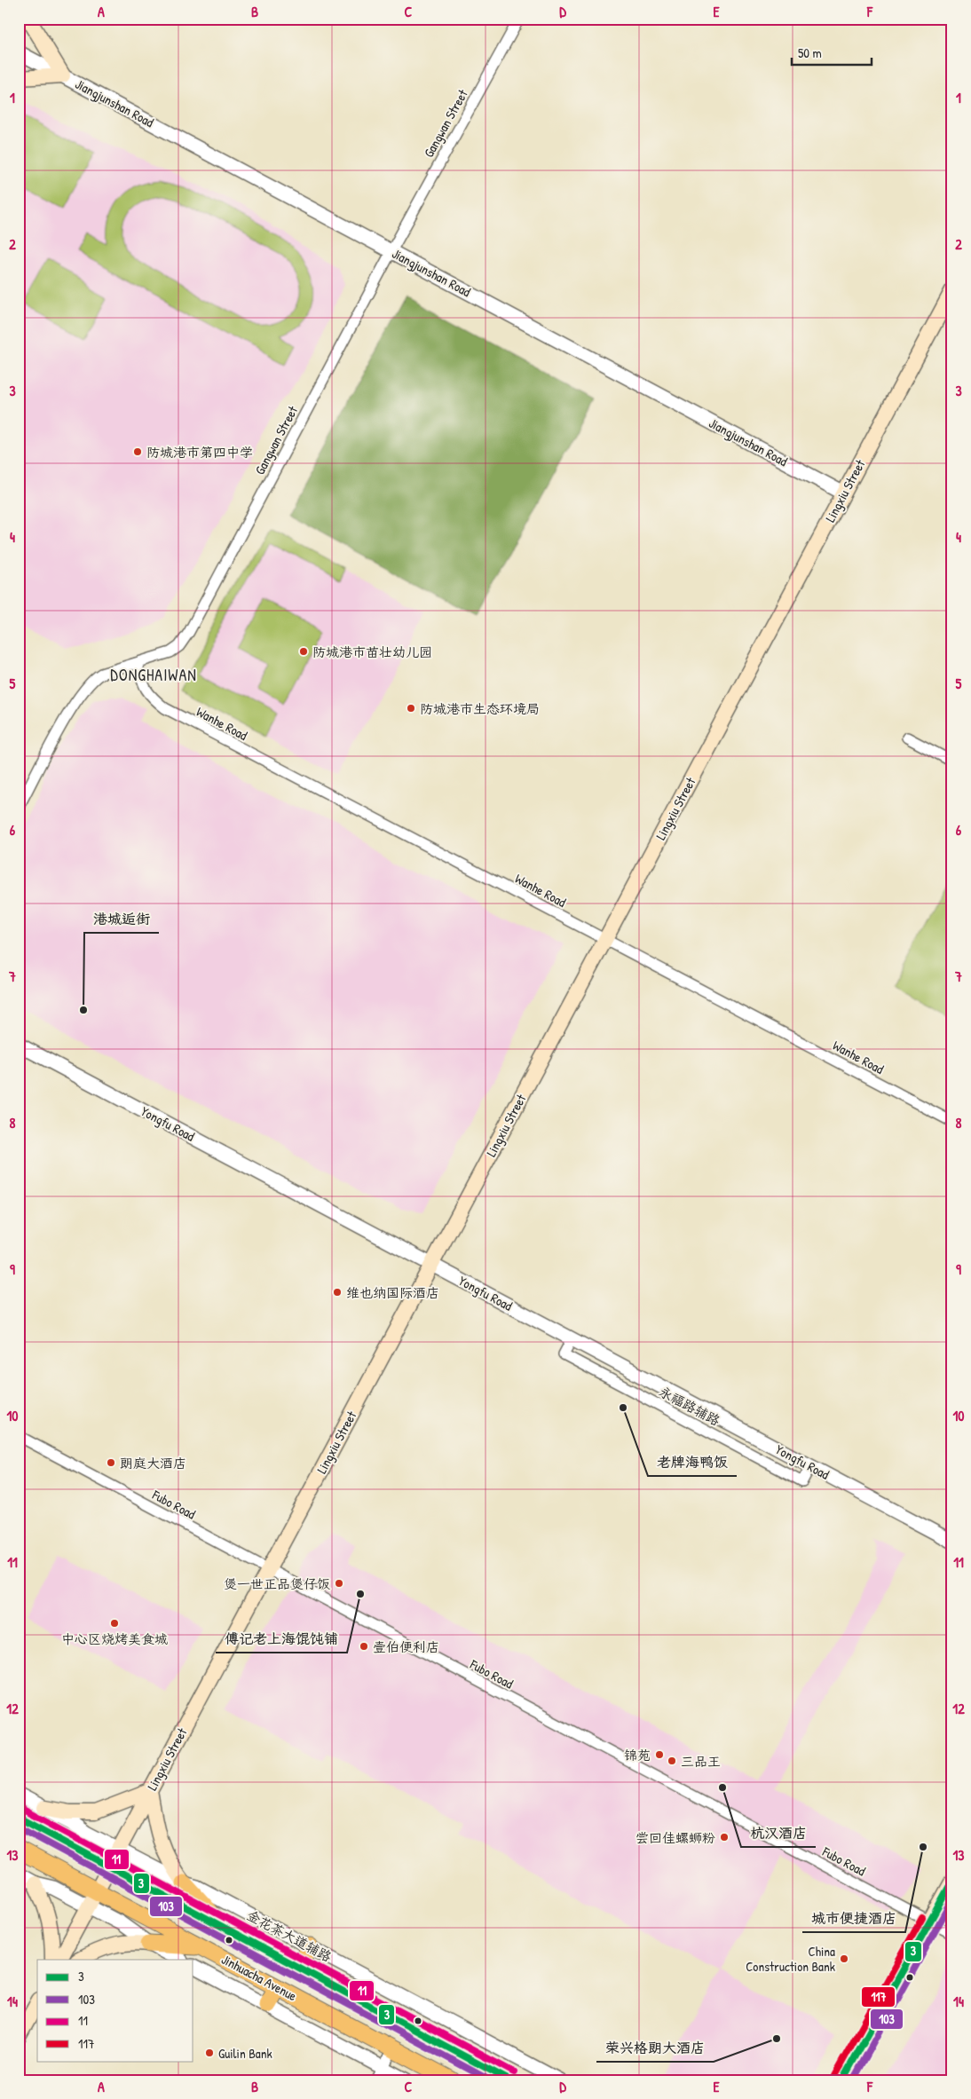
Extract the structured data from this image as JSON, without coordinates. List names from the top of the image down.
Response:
{
  "streets": {
    "main road": ["Lingxiu Street", "Jinhuacha Avenue"],
    "street": [
      "Jiangjunshan Road",
      "Gangwan Street",
      "Wanhe Road",
      "Yongfu Road",
      "Fubo Road",
      "金花茶大道辅路"
    ]
  },
  "crossings": [
    ["Jiangjunshan Road", "Gangwan Street"],
    ["Jiangjunshan Road", "Lingxiu Street"],
    ["Gangwan Street", "Wanhe Road"],
    ["Lingxiu Street", "Wanhe Road"],
    ["Lingxiu Street", "Yongfu Road"],
    ["Lingxiu Street", "Fubo Road"],
    ["Lingxiu Street", "金花茶大道辅路"],
    ["Lingxiu Street", "Jinhuacha Avenue"]
  ],
  "districts": ["DONGHAIWAN"],
  "places": [
    "防城港市第四中学",
    "防城港市苗壮幼儿园",
    "防城港市生态环境局",
    "港城逅街",
    "维也纳国际酒店",
    "老牌海鸭饭",
    "朗庭大酒店",
    "煲一世正品煲仔饭",
    "傅记老上海馄饨铺",
    "中心区烧烤美食城",
    "壹伯便利店",
    "锦苑",
    "三品王",
    "杭汉酒店",
    "尝回佳螺蛳粉",
    "城市便捷酒店",
    "China Construction Bank",
    "荣兴格朗大酒店",
    "Guilin Bank"
  ],
  "lines": [
    "transit line 11",
    "transit line 3",
    "transit line 103",
    "transit line 117"
  ],
  "legend": [
    "3",
    "103",
    "11",
    "117"
  ],
  "scale_bar": "50 m",
  "grid": {
    "columns": [
      "A",
      "B",
      "C",
      "D",
      "E",
      "F"
    ],
    "rows": [
      "1",
      "2",
      "3",
      "4",
      "5",
      "6",
      "7",
      "8",
      "9",
      "10",
      "11",
      "12",
      "13",
      "14"
    ]
  }
}
